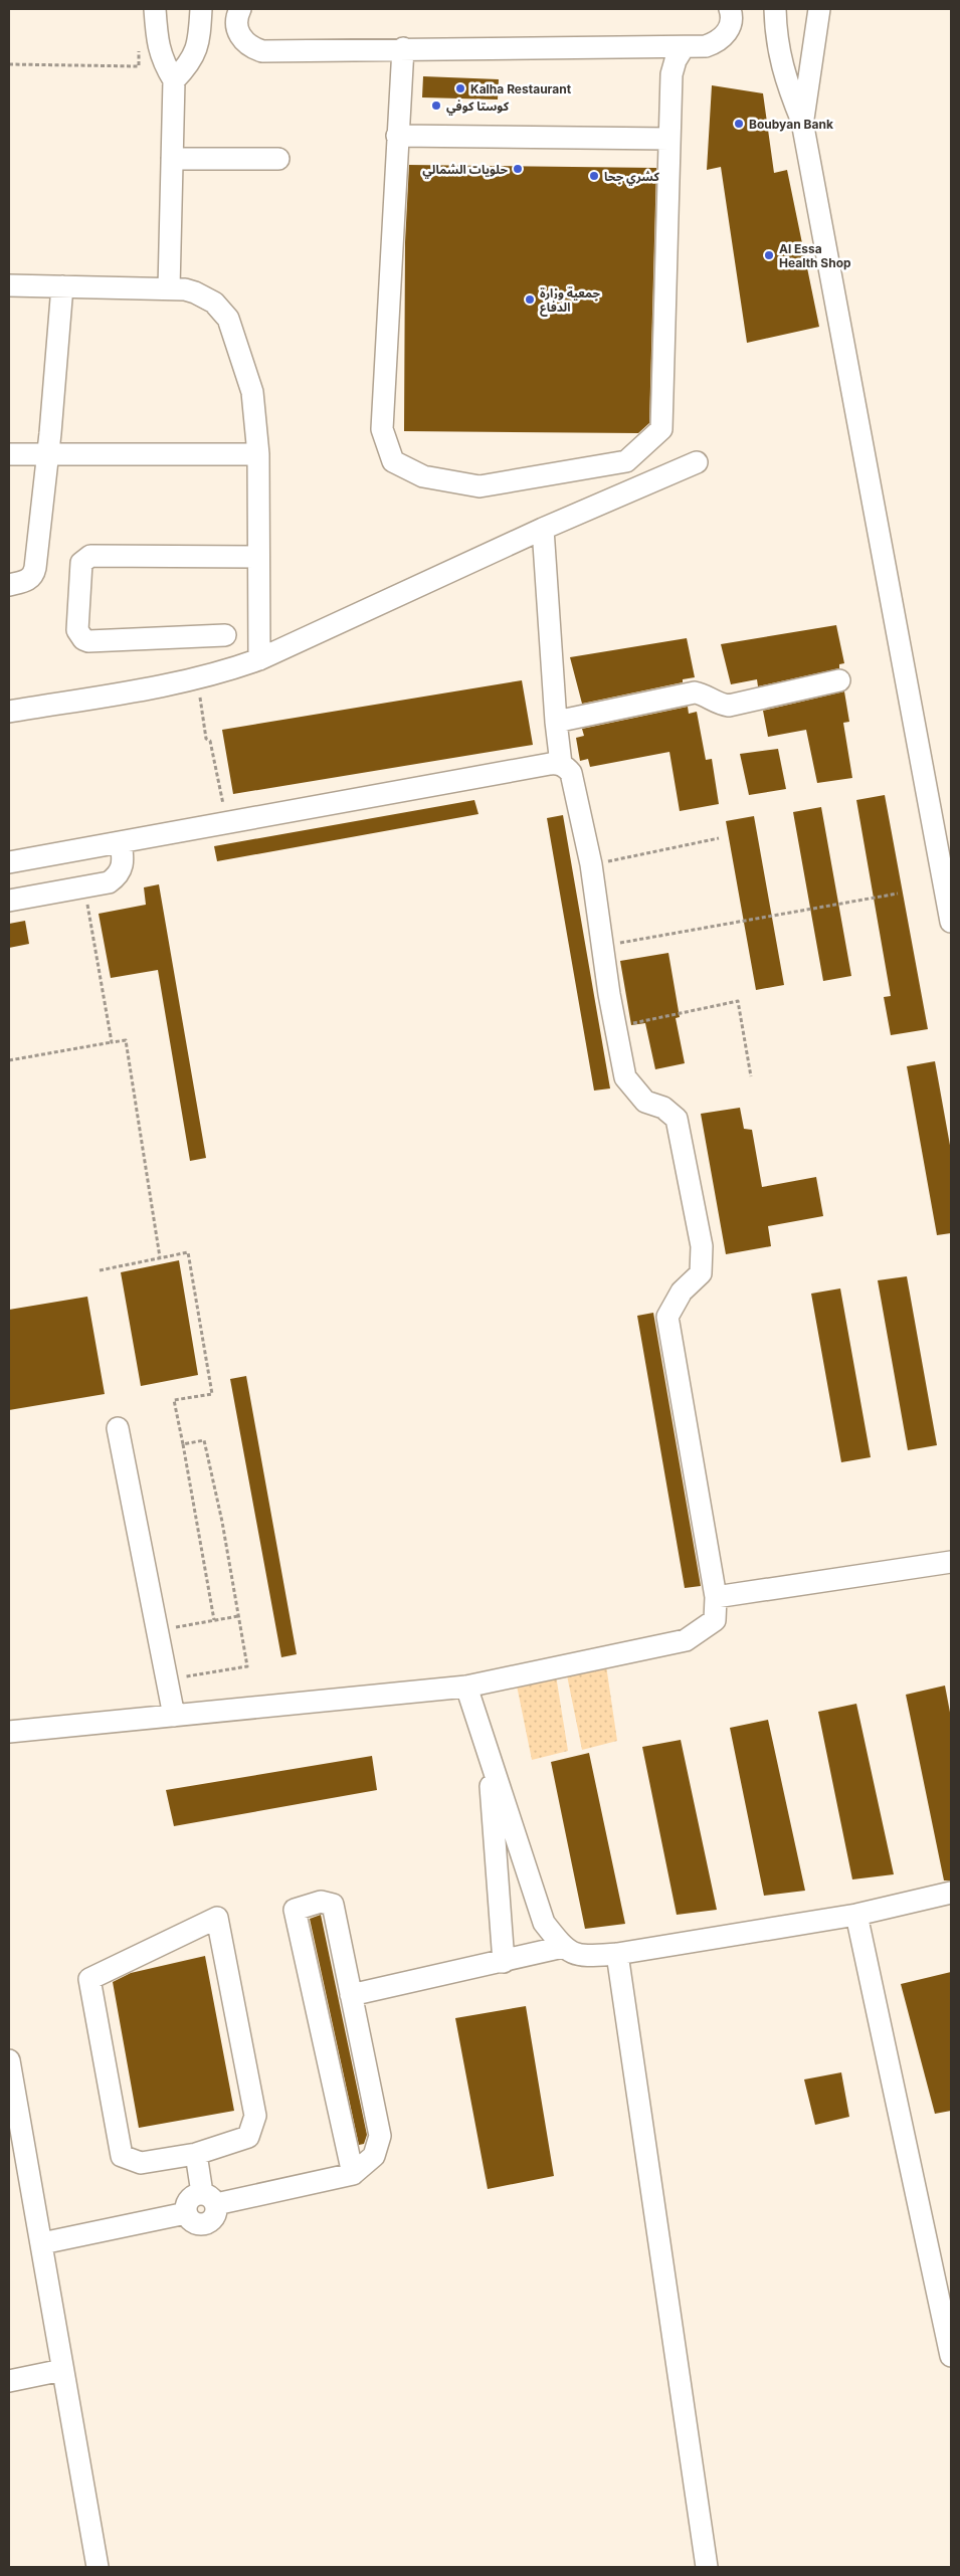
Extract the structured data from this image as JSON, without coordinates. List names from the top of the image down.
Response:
{
  "places": [
    "Kalha Restaurant",
    "كوستا كوفي",
    "Boubyan Bank",
    "حلويات الشمالي",
    "كشري جحا",
    "Al Essa Health Shop",
    "جمعية وزارة الدفاع"
  ]
}
